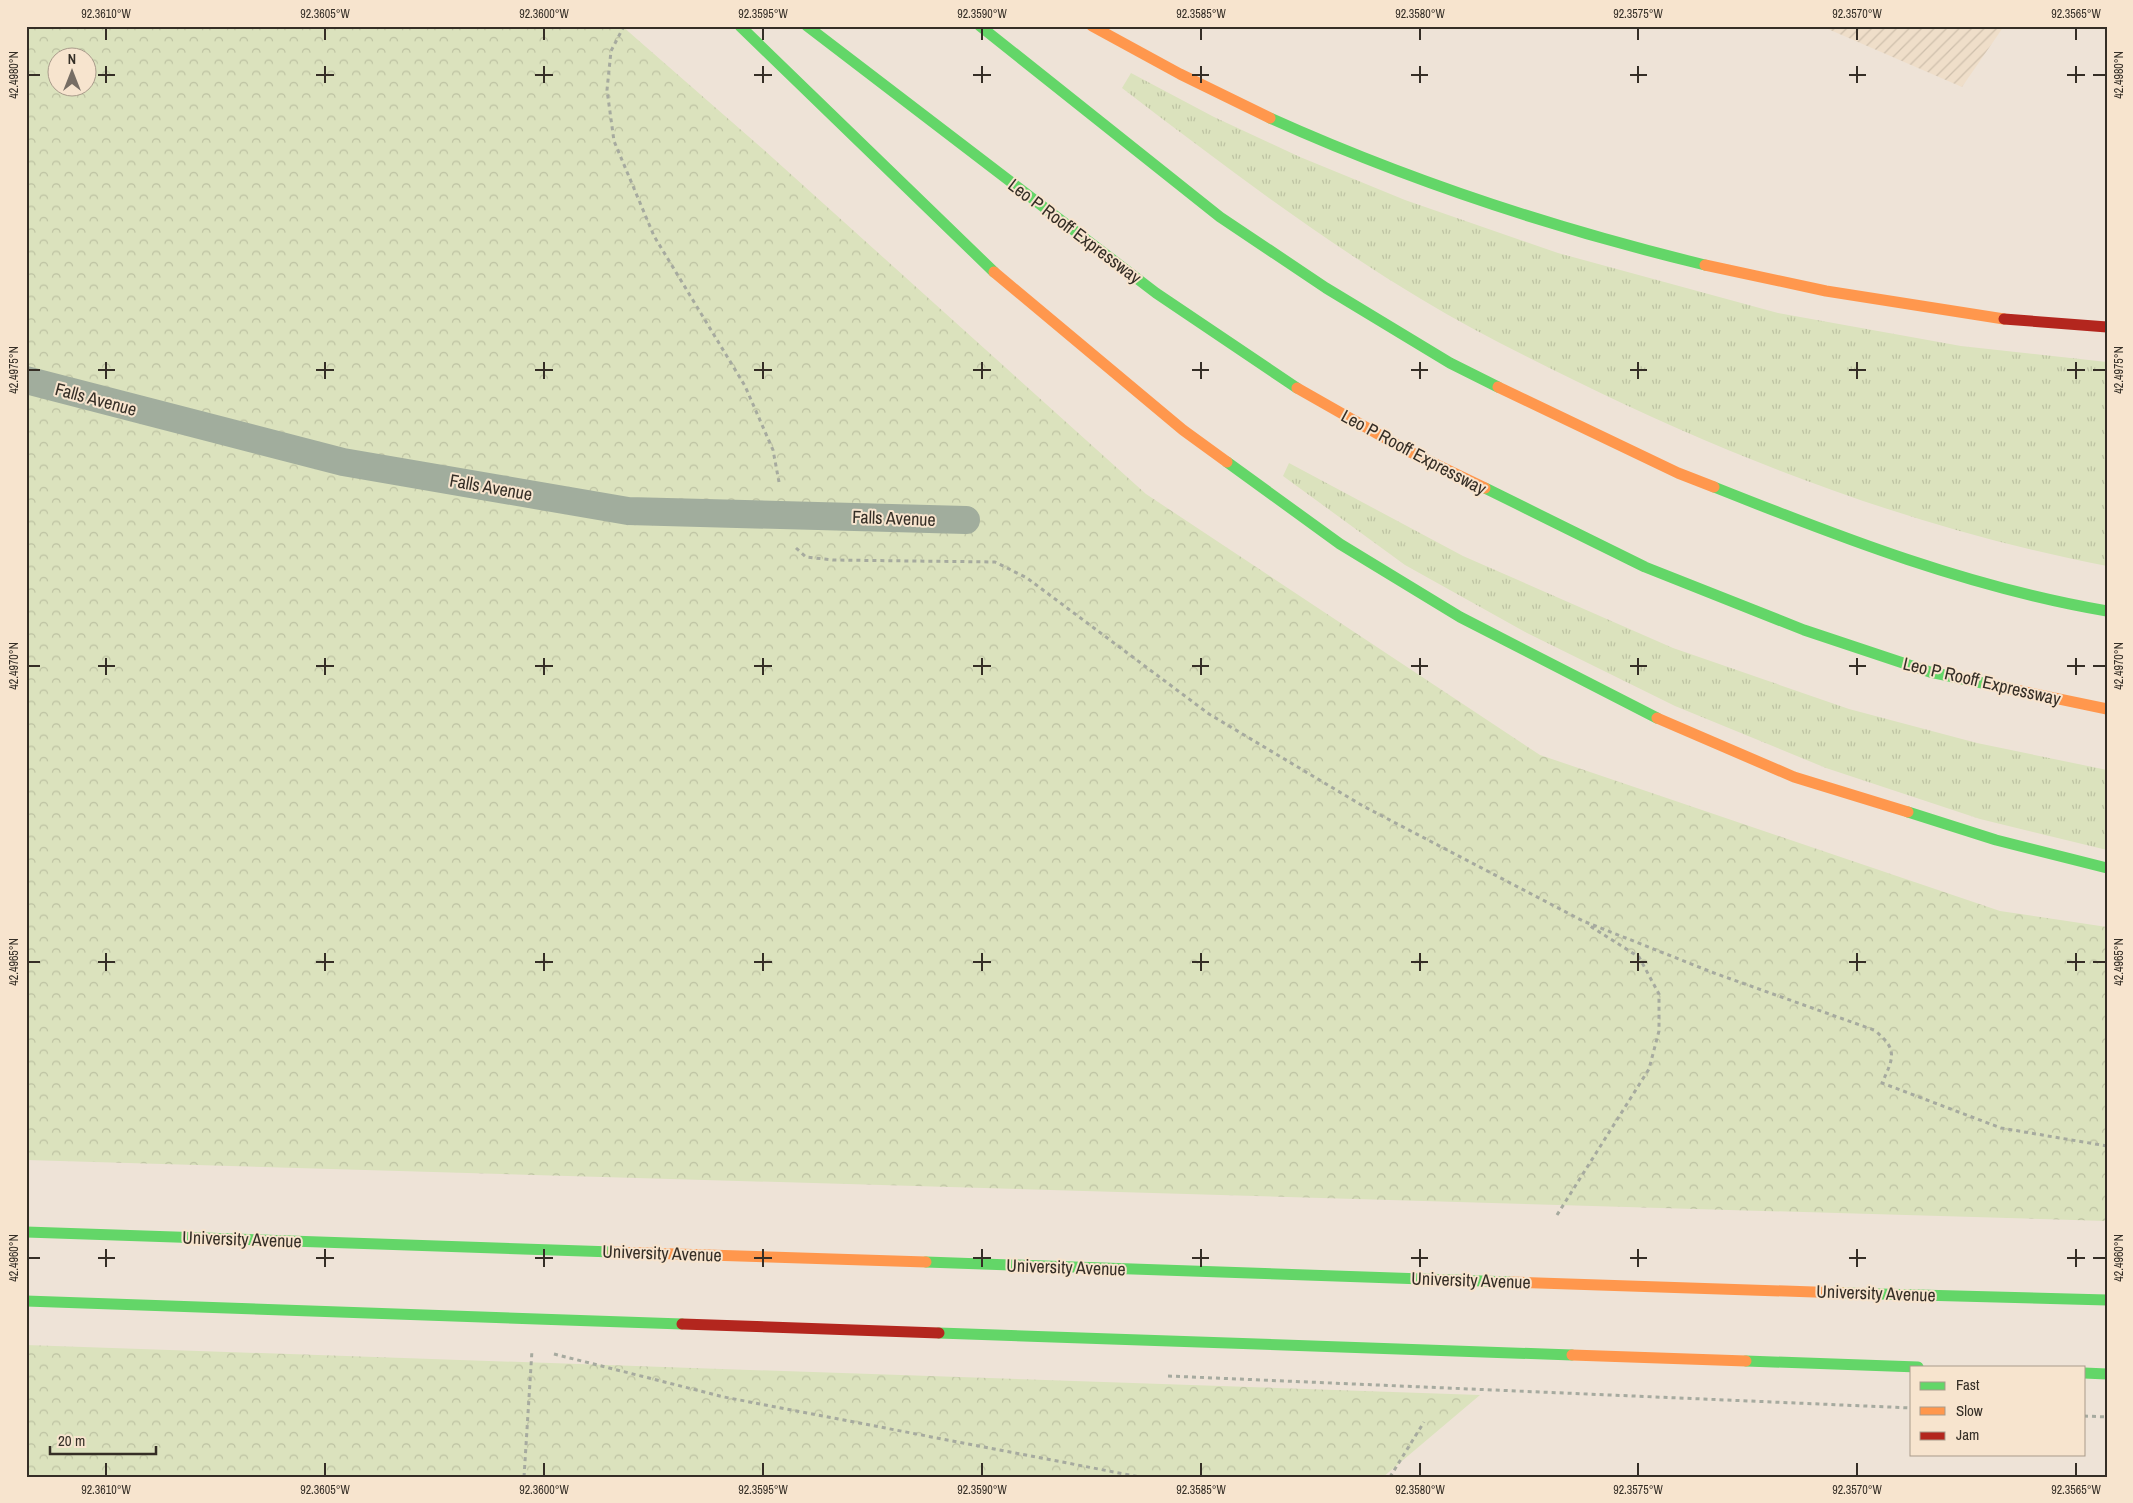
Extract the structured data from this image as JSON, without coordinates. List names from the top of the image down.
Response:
{
  "streets": {
    "main road": ["Leo P Rooff Expressway", "University Avenue"],
    "street": ["Falls Avenue"]
  },
  "legend": ["Fast", "Slow", "Jam"],
  "scale_bar": "20 m",
  "north": "top",
  "coordinates": [
    "92.3610°W",
    "92.3605°W",
    "92.3600°W",
    "92.3595°W",
    "92.3590°W",
    "92.3585°W",
    "92.3580°W",
    "92.3575°W",
    "92.3570°W",
    "92.3565°W",
    "42.4980°N",
    "42.4975°N",
    "42.4970°N",
    "42.4965°N",
    "42.4960°N"
  ]
}
